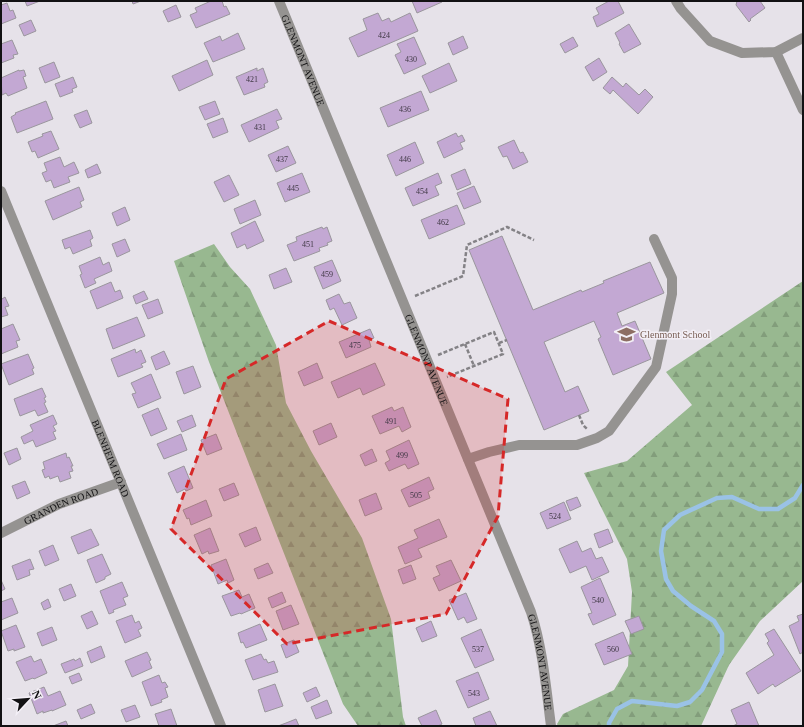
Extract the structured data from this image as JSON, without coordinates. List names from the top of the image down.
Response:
{
  "streets": {
    "street": ["GLENMONT AVENUE", "BLENHEIM ROAD", "GRANDEN ROAD"]
  },
  "crossings": [
    ["BLENHEIM ROAD", "GRANDEN ROAD"]
  ],
  "places": {
    "school or university": ["Glenmont School"]
  },
  "house_numbers": [
    "424",
    "430",
    "421",
    "436",
    "431",
    "437",
    "446",
    "445",
    "454",
    "462",
    "451",
    "459",
    "475",
    "491",
    "499",
    "505",
    "524",
    "540",
    "537",
    "560",
    "543"
  ],
  "north": "top right"
}
